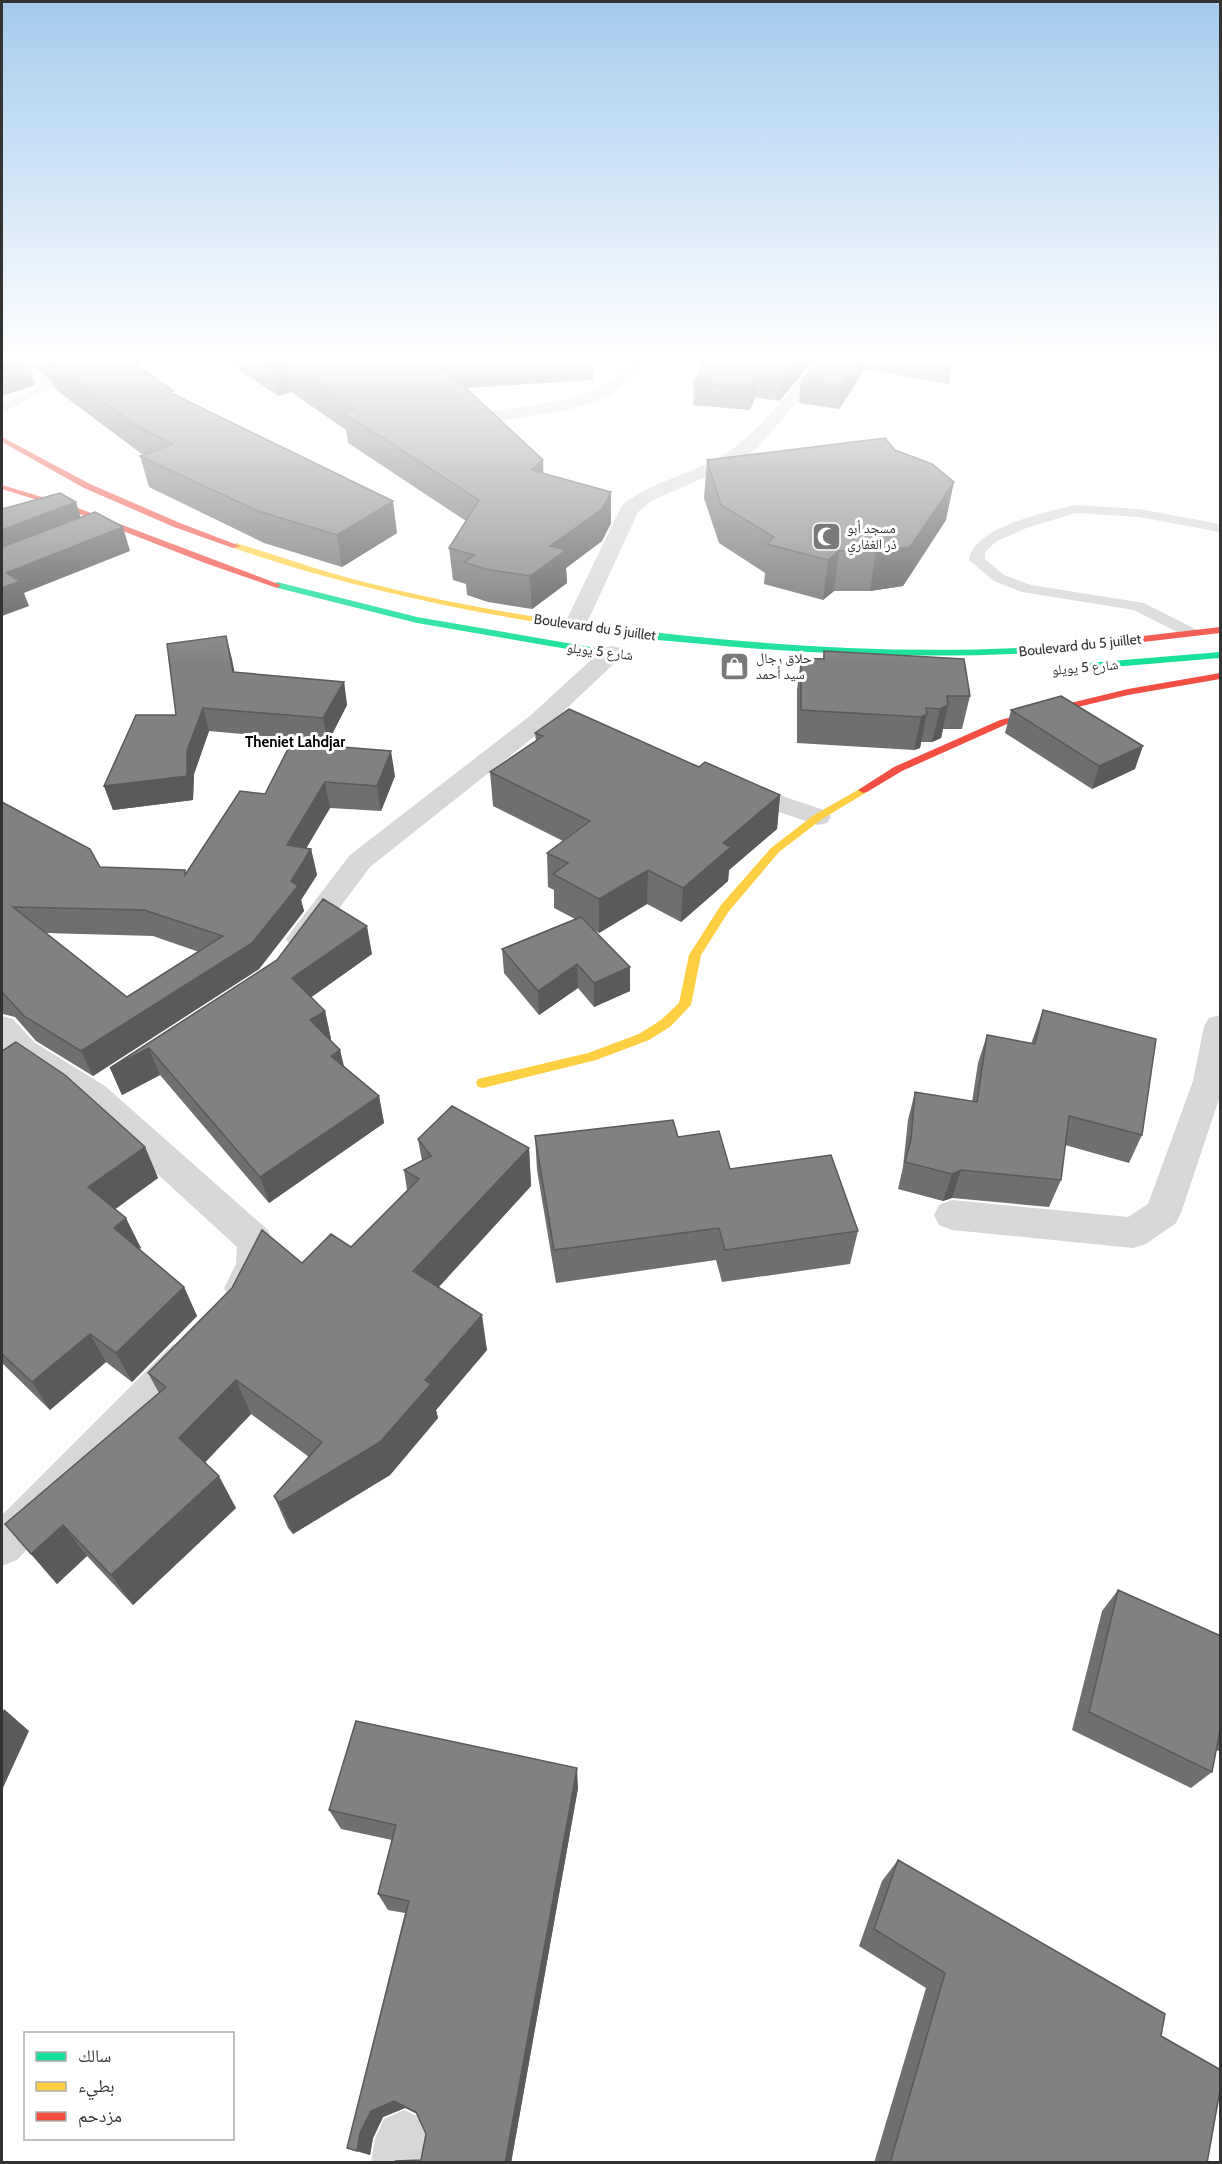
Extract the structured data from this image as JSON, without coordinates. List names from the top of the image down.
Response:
{
  "streets": {
    "main road": ["Boulevard du 5 juillet", "شارع 5 يويلو"]
  },
  "districts": ["Theniet Lahdjar"],
  "places": {
    "mosque": ["مسجد أبو ذر الغفاري"],
    "shop": ["حلاق رجال سيد أحمد"]
  },
  "legend": ["سالك", "بطيء", "مزدحم"]
}
